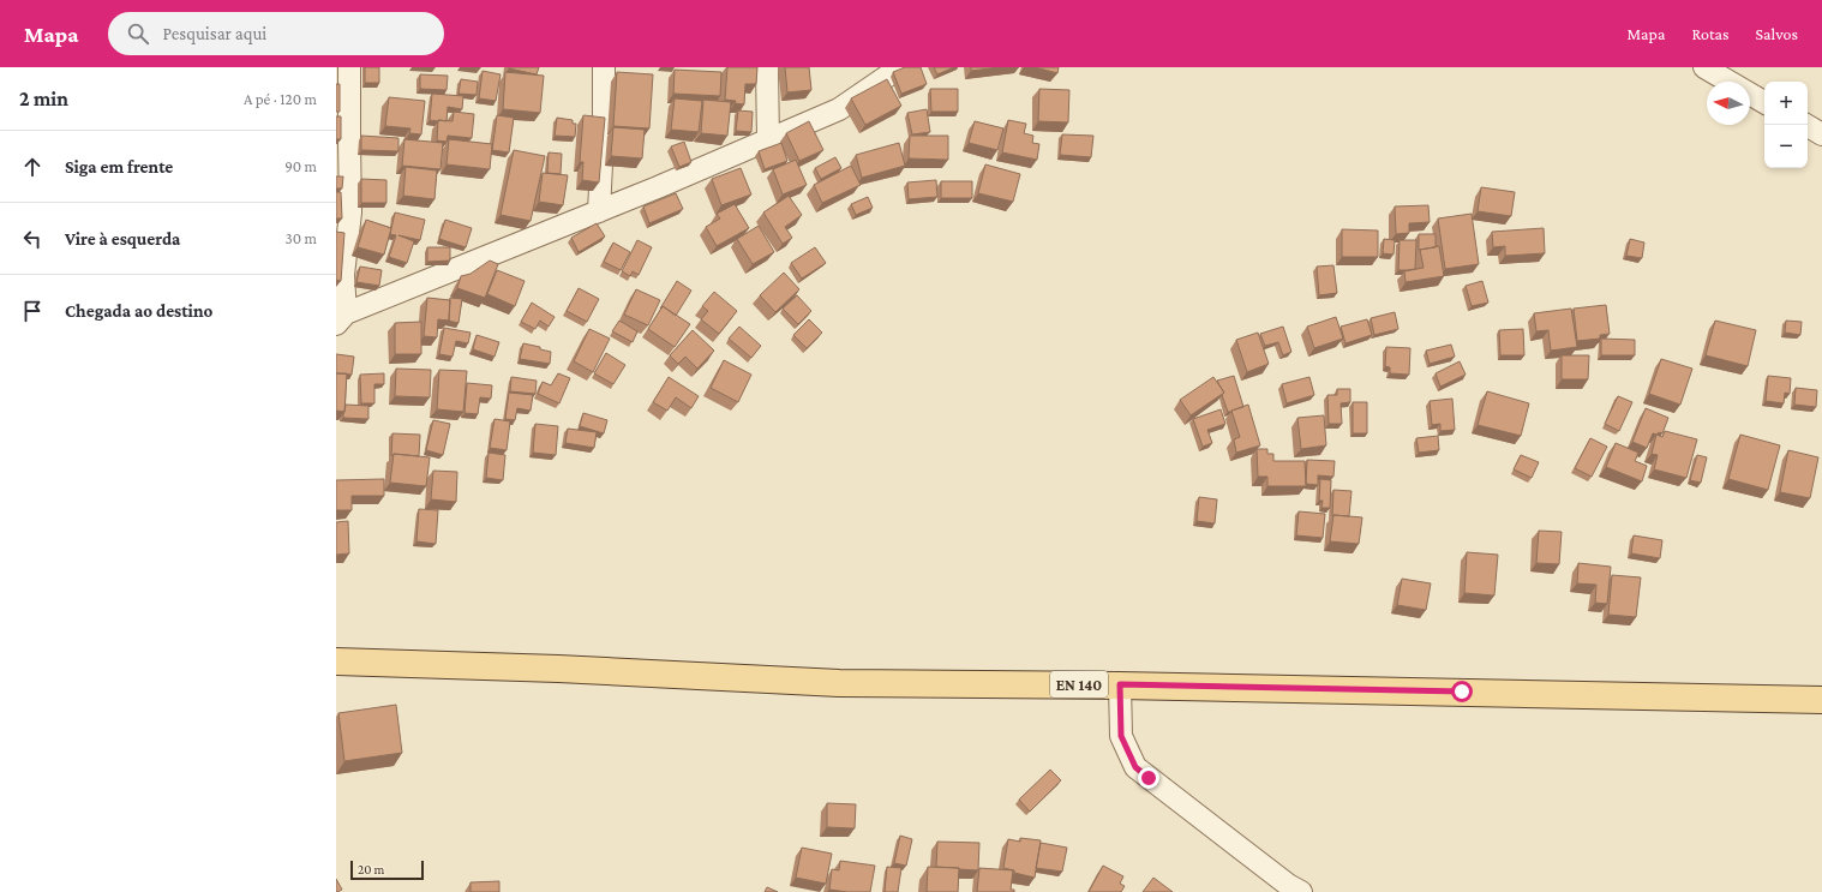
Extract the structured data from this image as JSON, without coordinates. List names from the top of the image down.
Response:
{
  "streets": {
    "main road": ["EN 140"]
  },
  "scale_bar": "20 m",
  "north": "left",
  "page": {
    "header": "Mapa",
    "search": "Pesquisar aqui",
    "nav": ["Mapa", "Rotas", "Salvos"],
    "heading": ["2 min", "A pé · 120 m"],
    "map_buttons": ["+", "−"],
    "list": [
      ["Siga em frente", "90 m"],
      ["Vire à esquerda", "30 m"],
      "Chegada ao destino"
    ],
    "scale": "20 m"
  }
}
